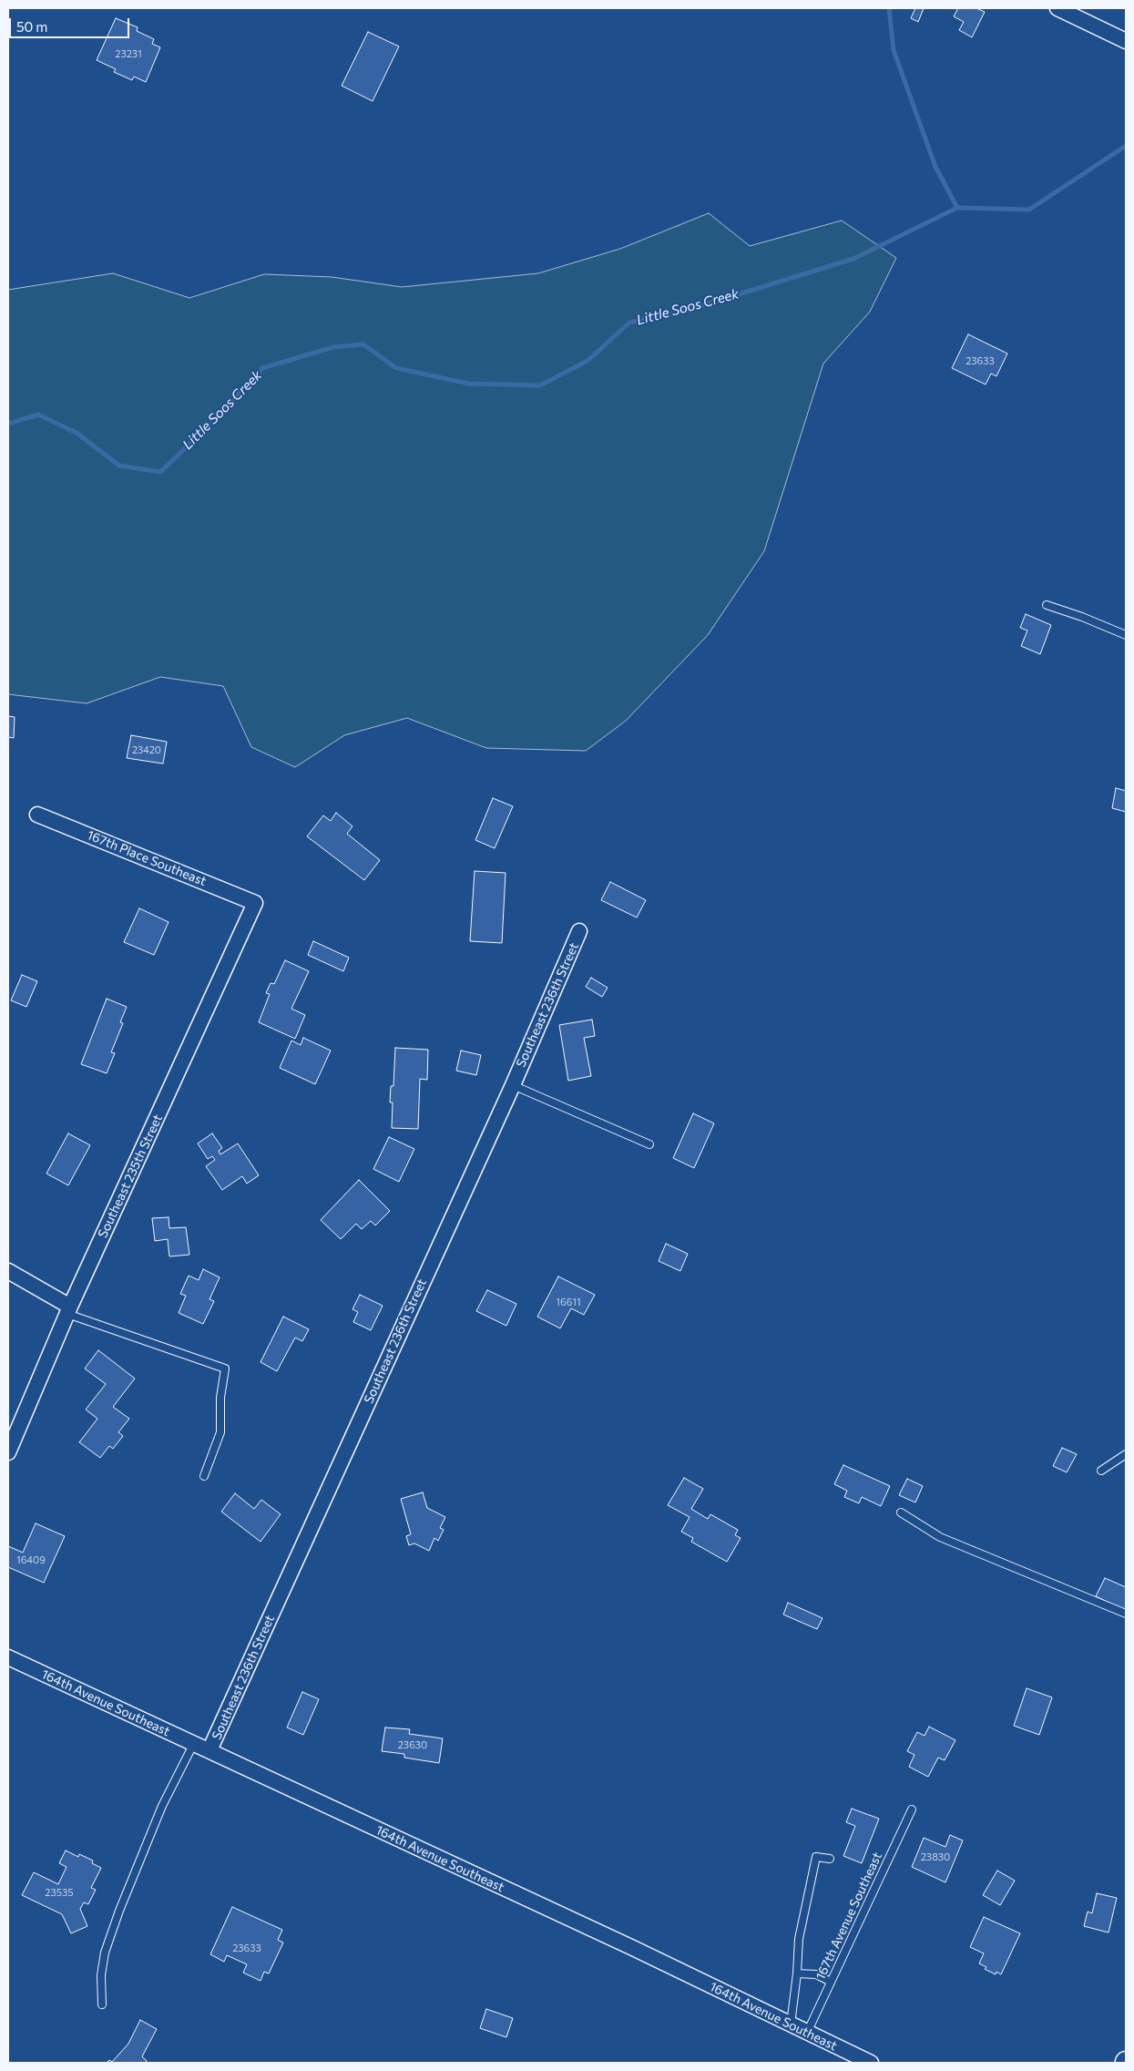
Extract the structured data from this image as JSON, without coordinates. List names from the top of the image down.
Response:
{
  "streets": {
    "street": [
      "167th Place Southeast",
      "Southeast 236th Street",
      "Southeast 235th Street",
      "164th Avenue Southeast"
    ],
    "lane": ["167th Avenue Southeast"]
  },
  "crossings": [
    ["167th Place Southeast", "Southeast 235th Street"],
    ["Southeast 236th Street", "164th Avenue Southeast"],
    ["164th Avenue Southeast", "167th Avenue Southeast"]
  ],
  "water": ["Little Soos Creek"],
  "house_numbers": [
    "23231",
    "23633",
    "23420",
    "16611",
    "16409",
    "23630",
    "23830",
    "23535",
    "23633"
  ],
  "scale_bar": "50 m"
}
